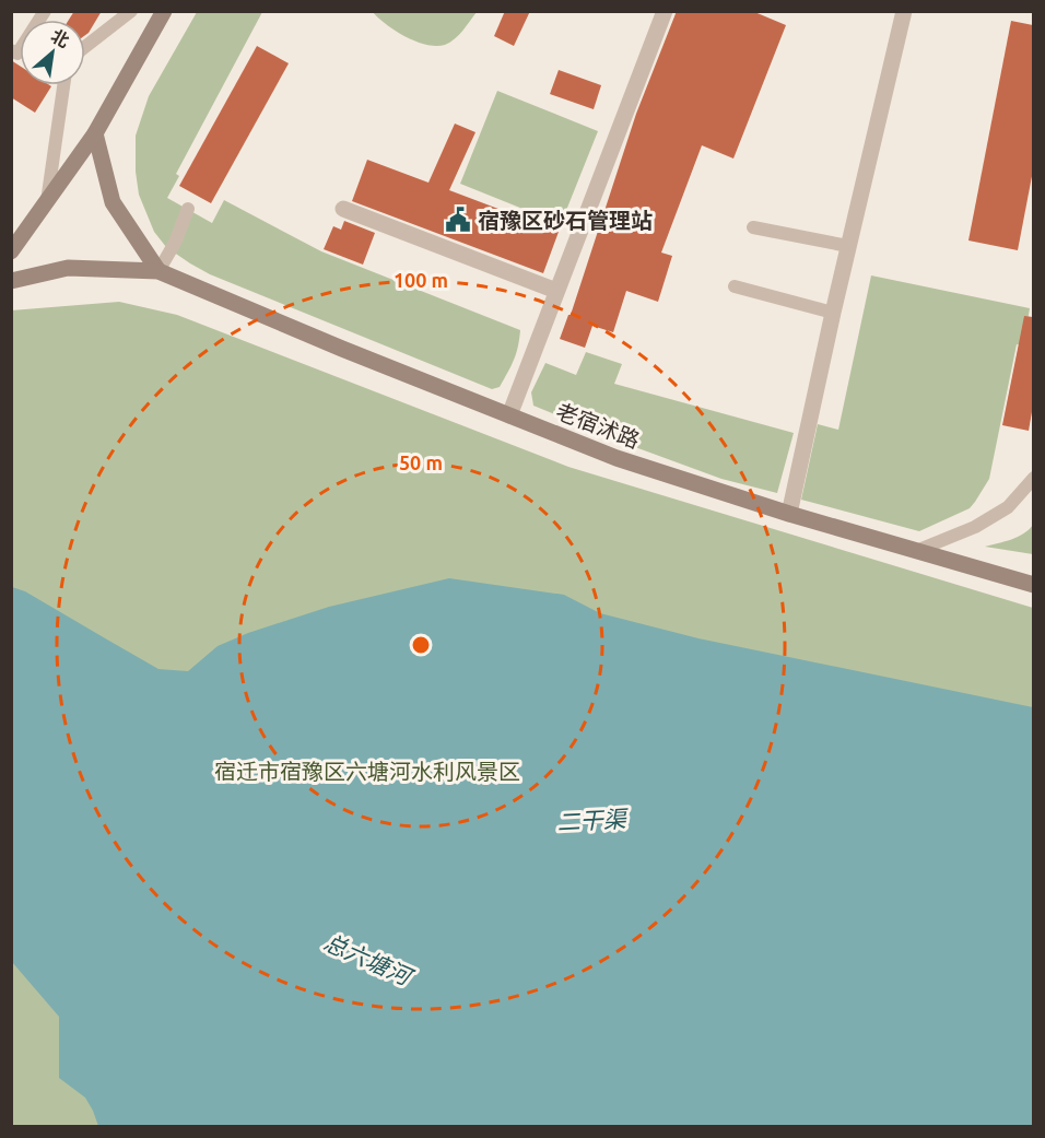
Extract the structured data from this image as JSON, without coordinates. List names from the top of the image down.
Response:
{
  "streets": {
    "main road": ["老宿沭路"]
  },
  "water": ["二干渠", "总六塘河"],
  "parks": ["宿迁市宿豫区六塘河水利风景区"],
  "places": {
    "public building": ["宿豫区砂石管理站"]
  },
  "north": "top right",
  "rings": ["100 m", "50 m"]
}
